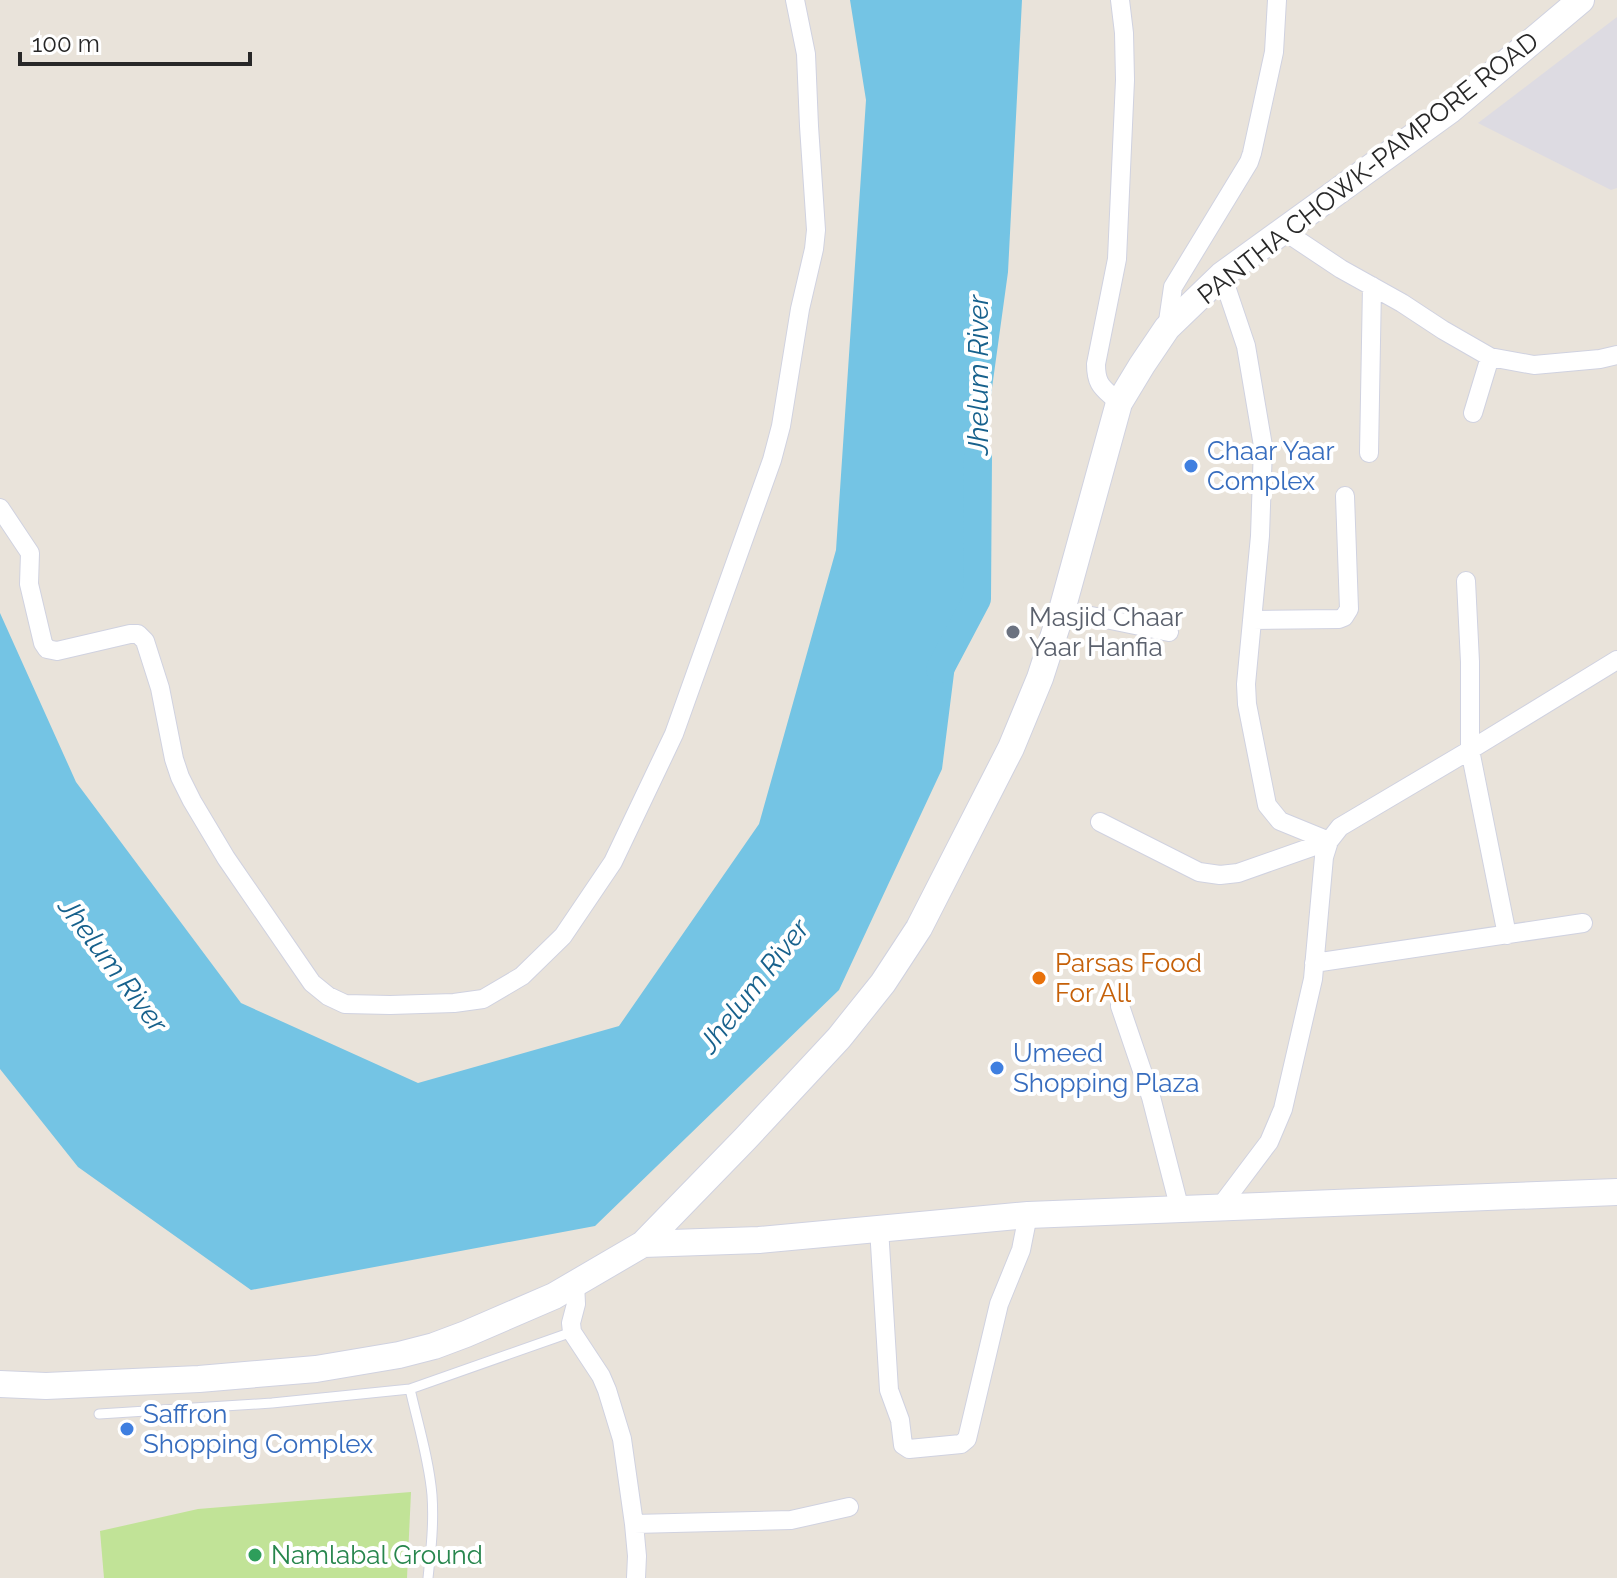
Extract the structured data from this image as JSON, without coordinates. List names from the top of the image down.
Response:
{
  "streets": {
    "main road": ["PANTHA CHOWK-PAMPORE ROAD"]
  },
  "water": ["Jhelum River"],
  "places": [
    "Chaar Yaar Complex",
    "Masjid Chaar Yaar Hanfia",
    "Parsas Food For All",
    "Umeed Shopping Plaza",
    "Saffron Shopping Complex",
    "Namlabal Ground"
  ],
  "scale_bar": "100 m"
}
